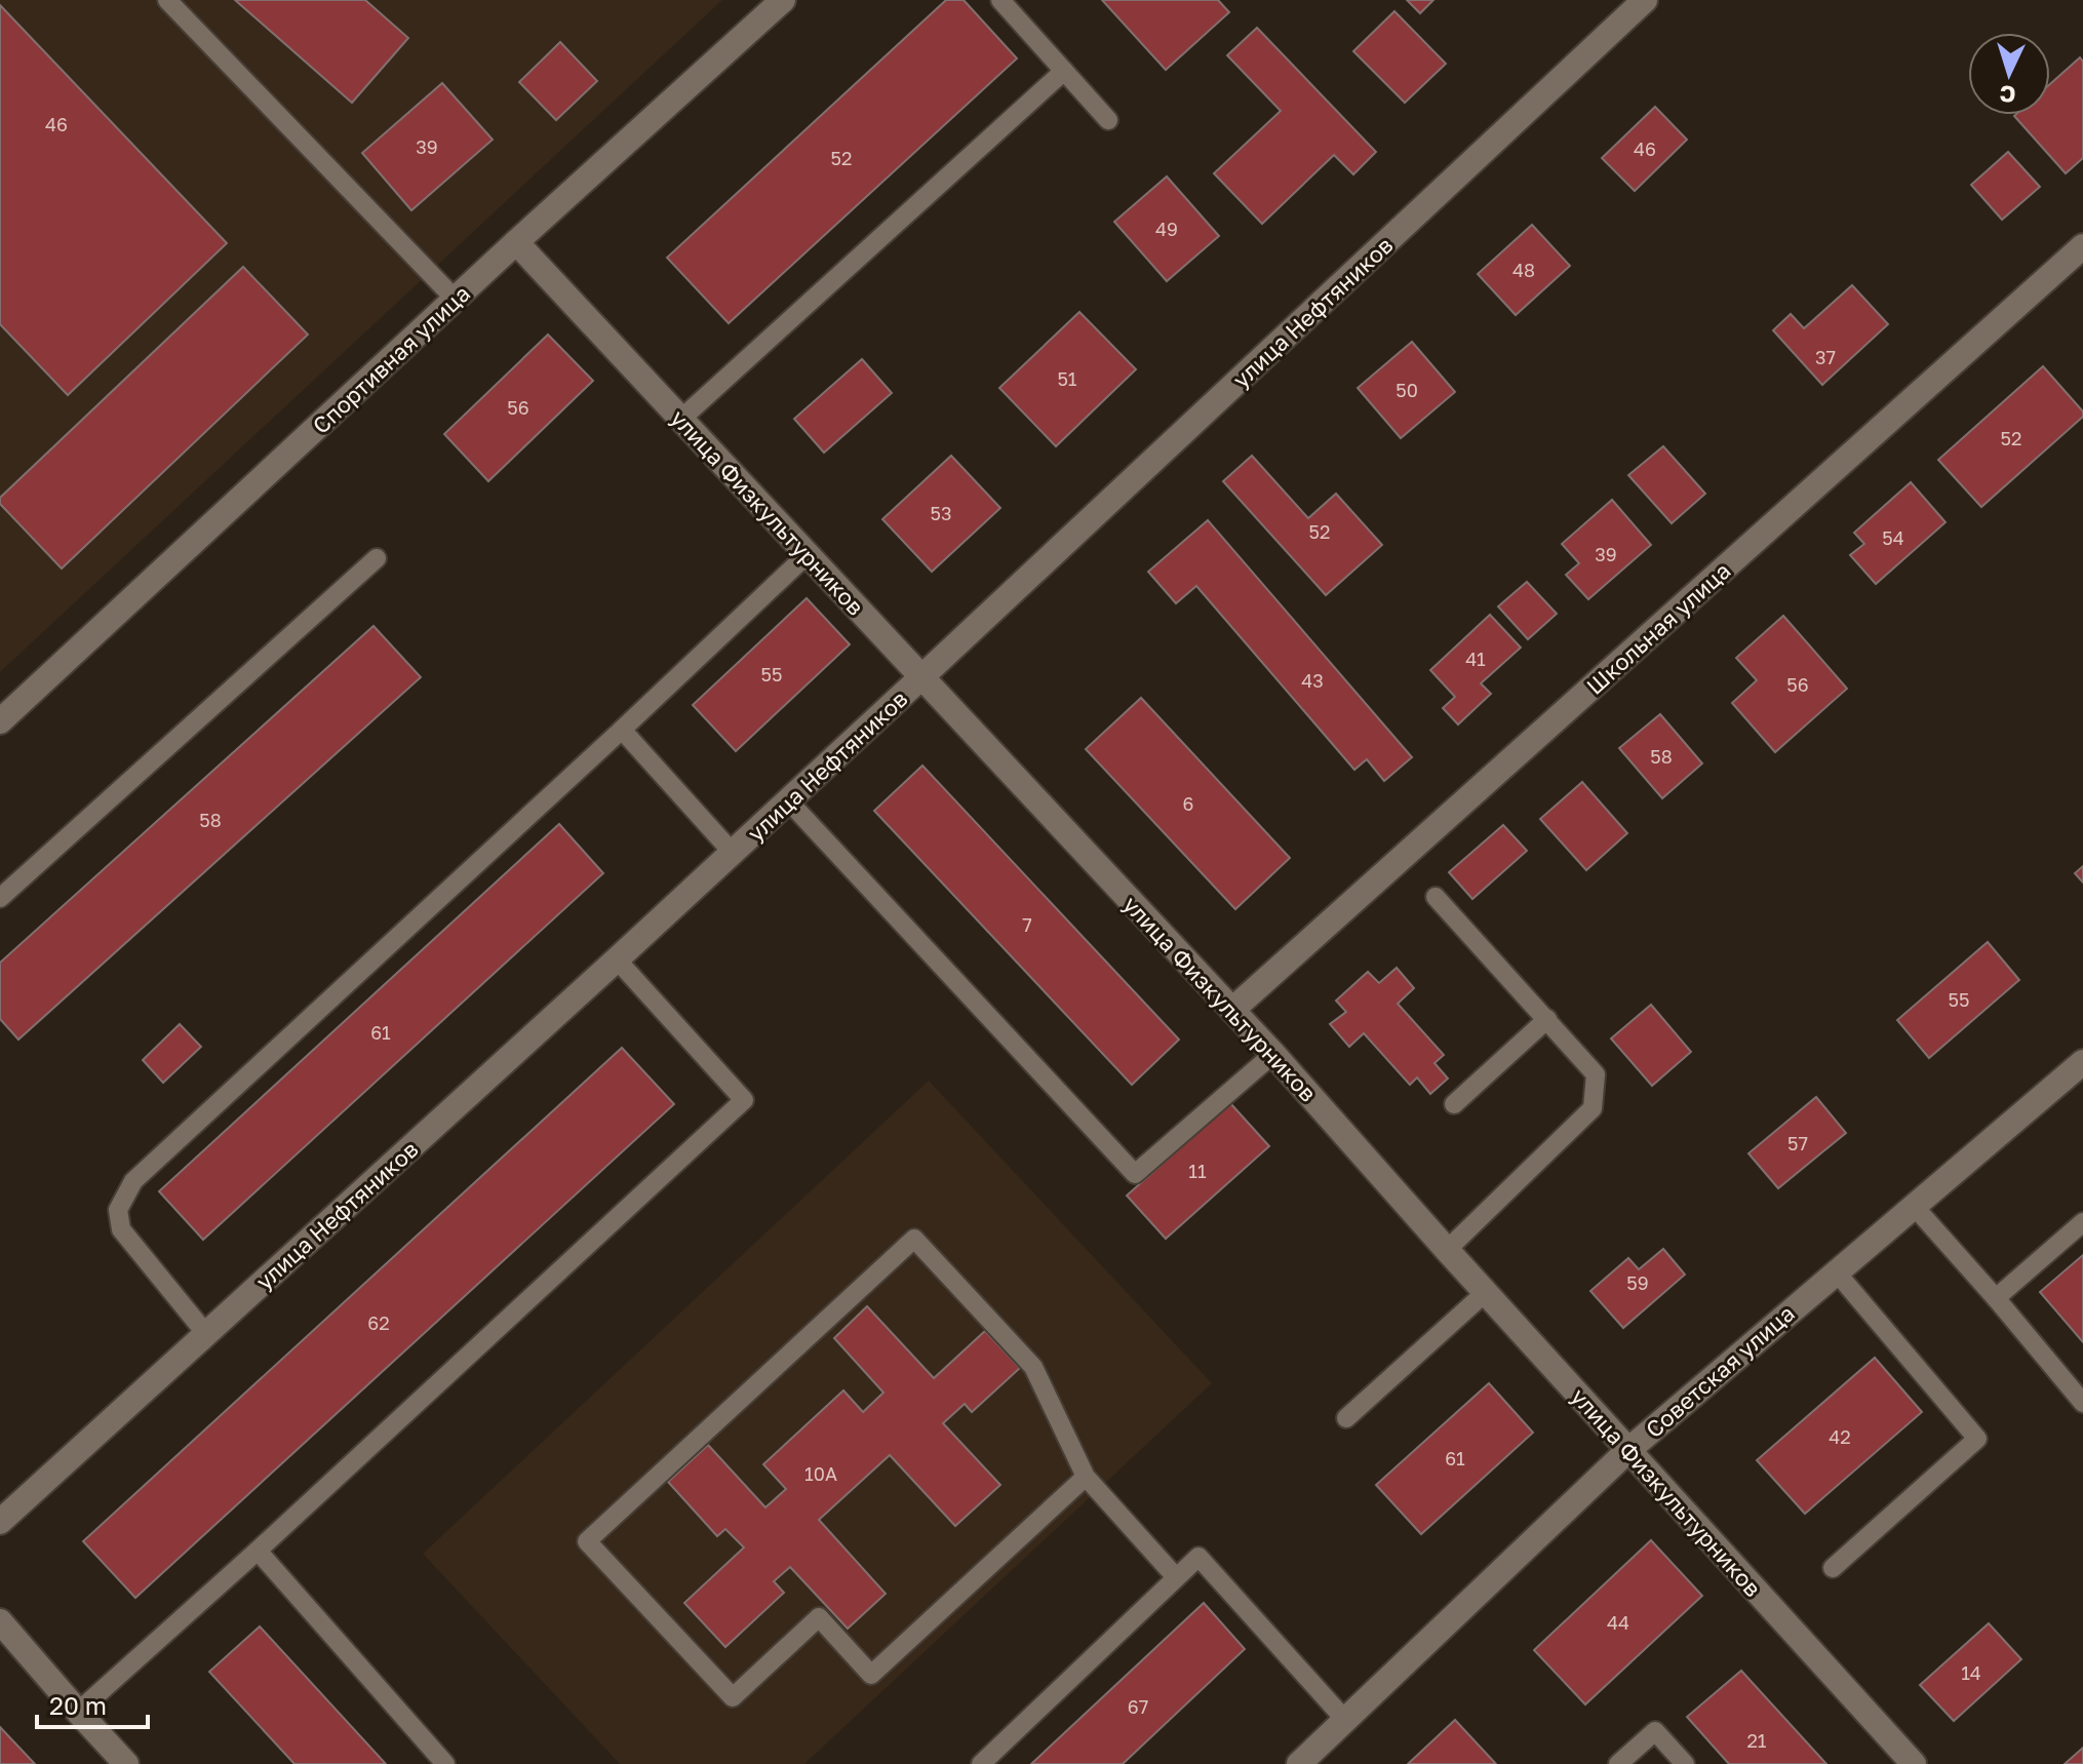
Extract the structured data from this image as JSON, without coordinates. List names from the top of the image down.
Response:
{
  "streets": {
    "street": [
      "улица Нефтяников",
      "Спортивная улица",
      "улица Физкультурников",
      "Школьная улица",
      "Советская улица"
    ]
  },
  "crossings": [
    ["улица Нефтяников", "улица Физкультурников"],
    ["Спортивная улица", "улица Физкультурников"],
    ["улица Физкультурников", "Школьная улица"],
    ["улица Физкультурников", "Советская улица"]
  ],
  "house_numbers": [
    "46",
    "39",
    "46",
    "52",
    "49",
    "48",
    "37",
    "51",
    "50",
    "56",
    "52",
    "53",
    "52",
    "54",
    "39",
    "41",
    "55",
    "43",
    "56",
    "58",
    "6",
    "58",
    "7",
    "55",
    "61",
    "57",
    "11",
    "59",
    "62",
    "42",
    "61",
    "10А",
    "44",
    "14",
    "67",
    "21"
  ],
  "scale_bar": "20 m",
  "north": "bottom"
}
